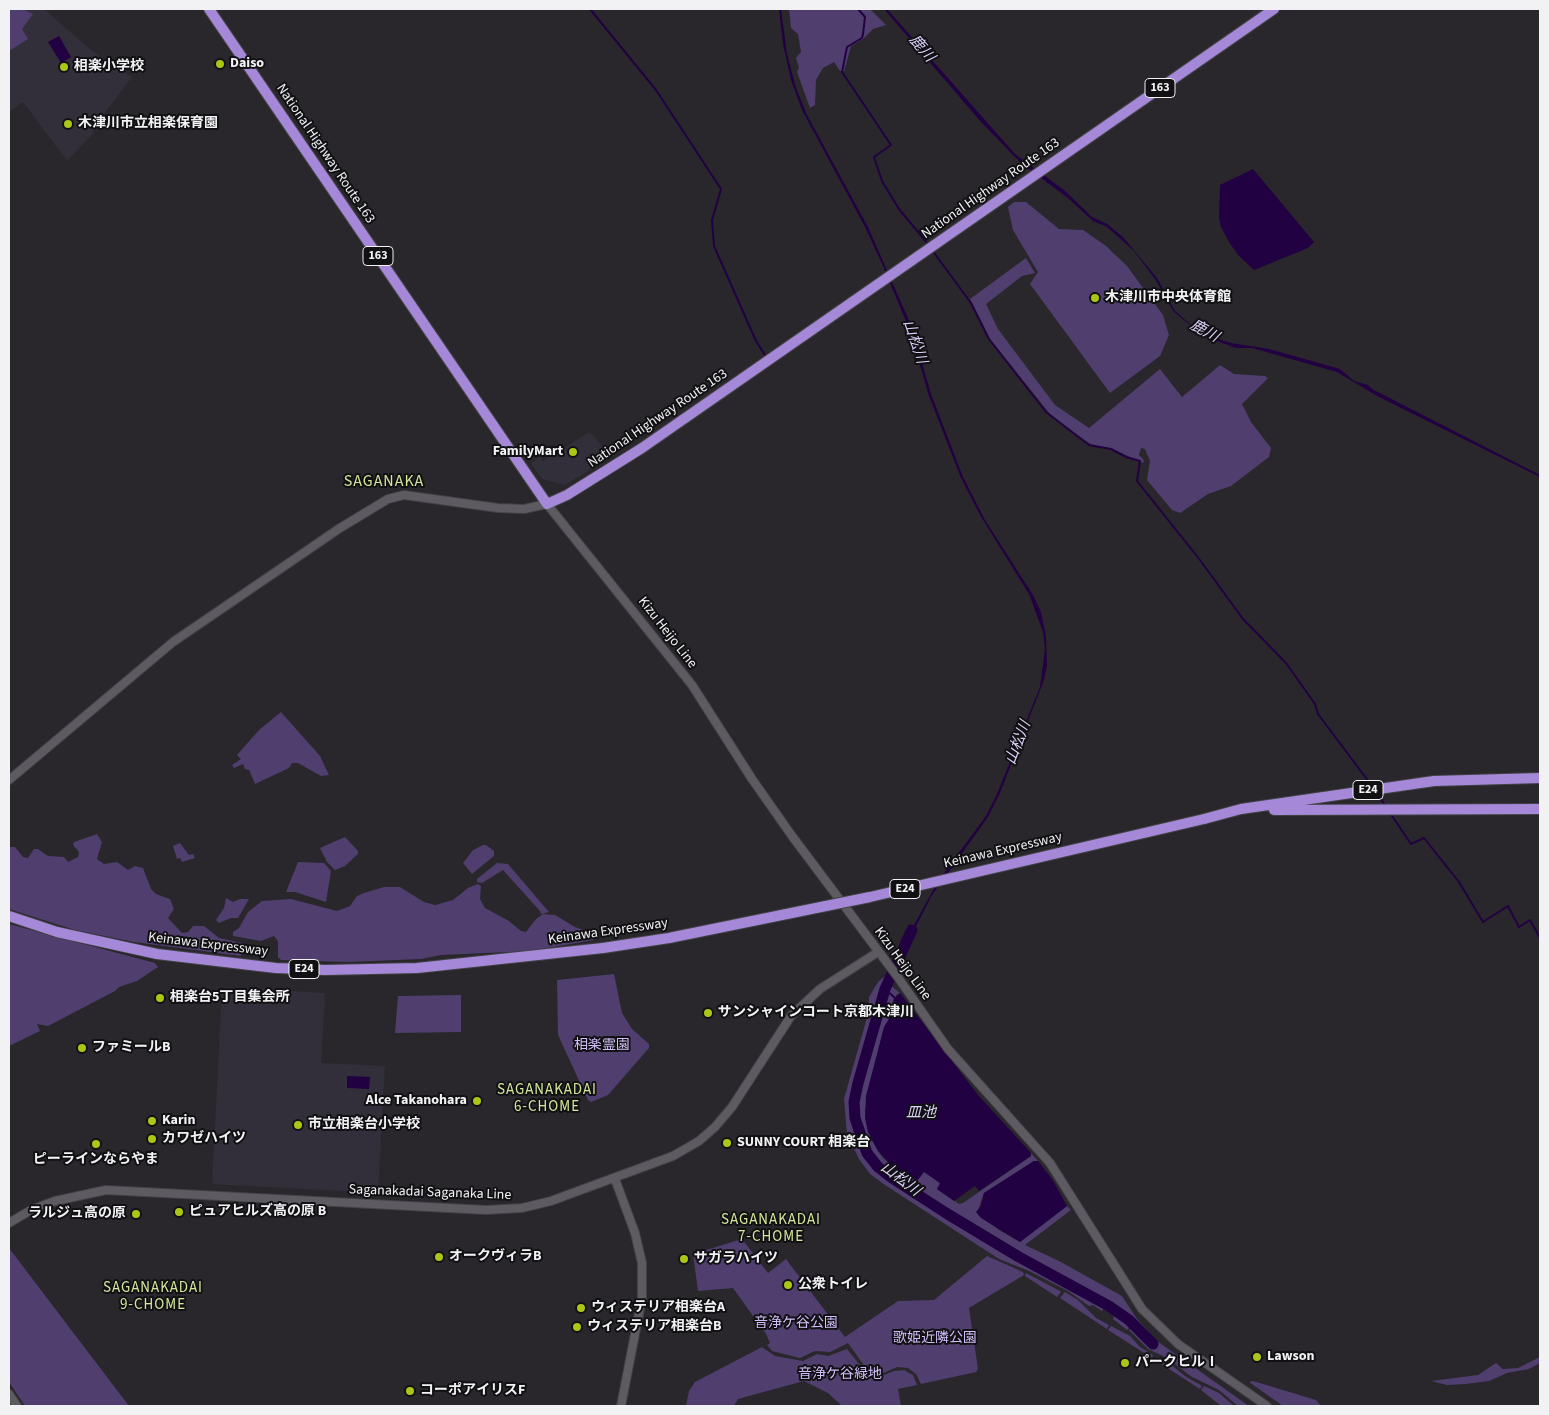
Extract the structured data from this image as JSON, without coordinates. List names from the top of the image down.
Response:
{
  "streets": {
    "highway": [
      "163",
      "National Highway Route 163",
      "E24",
      "Keinawa Expressway"
    ],
    "main road": ["Kizu Heijo Line", "Saganakadai Saganaka Line"]
  },
  "crossings": [
    ["National Highway Route 163", "Kizu Heijo Line"],
    ["Kizu Heijo Line", "Saganakadai Saganaka Line"],
    ["E24", "Keinawa Expressway"]
  ],
  "districts": [
    "SAGANAKA",
    "SAGANAKADAI 6-CHOME",
    "SAGANAKADAI 7-CHOME",
    "SAGANAKADAI 9-CHOME"
  ],
  "water": ["鹿川", "山松川", "皿池"],
  "parks": [
    "相楽霊園",
    "音浄ケ谷公園",
    "歌姫近隣公園",
    "音浄ケ谷緑地"
  ],
  "places": [
    "Daiso",
    "相楽小学校",
    "木津川市立相楽保育園",
    "木津川市中央体育館",
    "FamilyMart",
    "相楽台5丁目集会所",
    "サンシャインコート京都木津川",
    "ファミールB",
    "Alce Takanohara",
    "Karin",
    "市立相楽台小学校",
    "カワゼハイツ",
    "SUNNY COURT 相楽台",
    "ピーラインならやま",
    "ピュアヒルズ高の原 B",
    "ラルジュ高の原",
    "オークヴィラB",
    "サガラハイツ",
    "公衆トイレ",
    "ウィステリア相楽台A",
    "ウィステリア相楽台B",
    "Lawson",
    "パークヒルⅠ",
    "コーポアイリスF"
  ]
}
